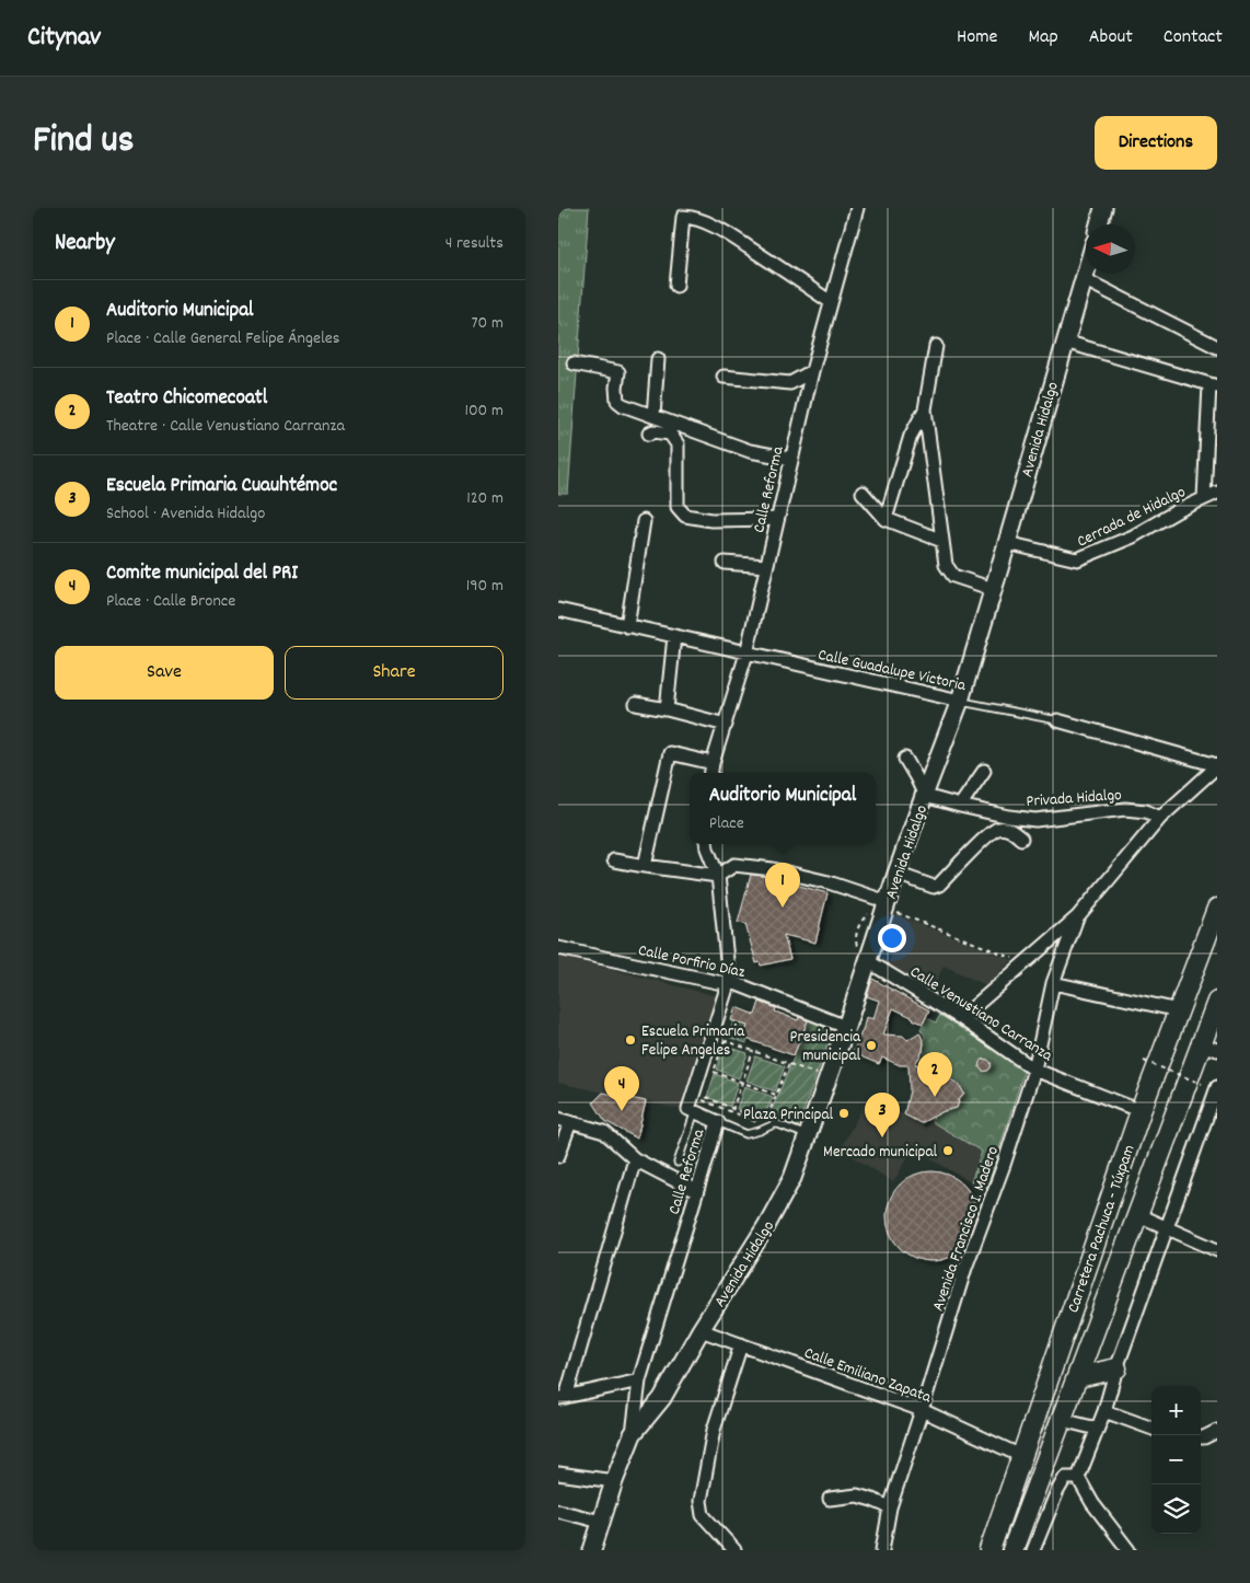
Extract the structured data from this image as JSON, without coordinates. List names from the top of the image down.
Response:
{
  "streets": {
    "main road": ["Carretera Pachuca - Túxpam"],
    "street": [
      "Avenida Hidalgo",
      "Calle Reforma",
      "Cerrada de Hidalgo",
      "Calle Guadalupe Victoria",
      "Privada Hidalgo",
      "Calle Porfirio Díaz",
      "Calle Venustiano Carranza",
      "Avenida Francisco I. Madero",
      "Calle Emiliano Zapata"
    ]
  },
  "crossings": [
    ["Avenida Hidalgo", "Calle Reforma"],
    ["Avenida Hidalgo", "Cerrada de Hidalgo"],
    ["Avenida Hidalgo", "Calle Guadalupe Victoria"],
    ["Avenida Hidalgo", "Privada Hidalgo"],
    ["Avenida Hidalgo", "Calle Porfirio Díaz"],
    ["Avenida Hidalgo", "Calle Venustiano Carranza"],
    ["Avenida Hidalgo", "Calle Emiliano Zapata"],
    ["Calle Reforma", "Calle Guadalupe Victoria"],
    ["Calle Reforma", "Calle Porfirio Díaz"],
    ["Calle Venustiano Carranza", "Avenida Francisco I. Madero"],
    ["Calle Venustiano Carranza", "Carretera Pachuca - Túxpam"],
    ["Avenida Francisco I. Madero", "Calle Emiliano Zapata"],
    ["Carretera Pachuca - Túxpam", "Calle Emiliano Zapata"]
  ],
  "places": [
    "Escuela Primaria Felipe Angeles",
    "Presidencia municipal",
    "Plaza Principal",
    "Mercado municipal"
  ],
  "north": "left",
  "page": {
    "header": "Citynav",
    "nav": [
      "Home",
      "Map",
      "About",
      "Contact"
    ],
    "title": "Find us",
    "buttons": [
      "Directions",
      ["Save", "Share"]
    ],
    "heading": ["Nearby", "4 results"],
    "list": [
      {
        "mark": "1",
        "name": "Auditorio Municipal",
        "note": "Place · Calle General Felipe Ángeles",
        "value": "70 m"
      },
      {
        "mark": "2",
        "name": "Teatro Chicomecoatl",
        "note": "Theatre · Calle Venustiano Carranza",
        "value": "100 m"
      },
      {
        "mark": "3",
        "name": "Escuela Primaria Cuauhtémoc",
        "note": "School · Avenida Hidalgo",
        "value": "120 m"
      },
      {
        "mark": "4",
        "name": "Comite municipal del PRI",
        "note": "Place · Calle Bronce",
        "value": "190 m"
      }
    ],
    "popup": ["Auditorio Municipal", "Place"],
    "pins": [
      "1",
      "2",
      "4",
      "3"
    ],
    "map_buttons": ["+", "−"]
  }
}
